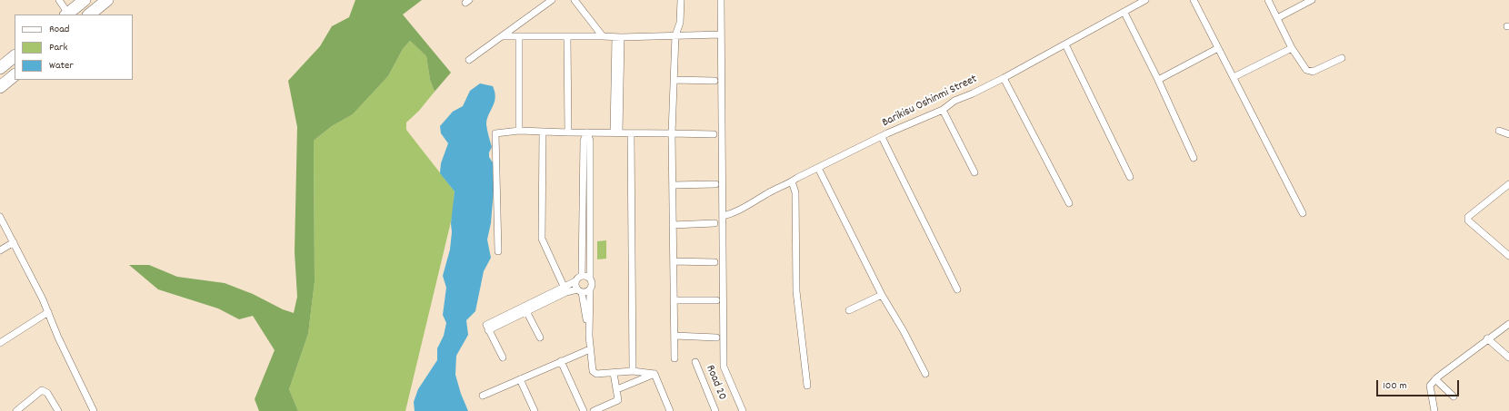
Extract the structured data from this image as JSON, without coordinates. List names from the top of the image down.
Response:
{
  "streets": {
    "street": ["Barikisu Oshinmi Street", "Road 20"]
  },
  "legend": ["Road", "Park", "Water"],
  "scale_bar": "100 m"
}
